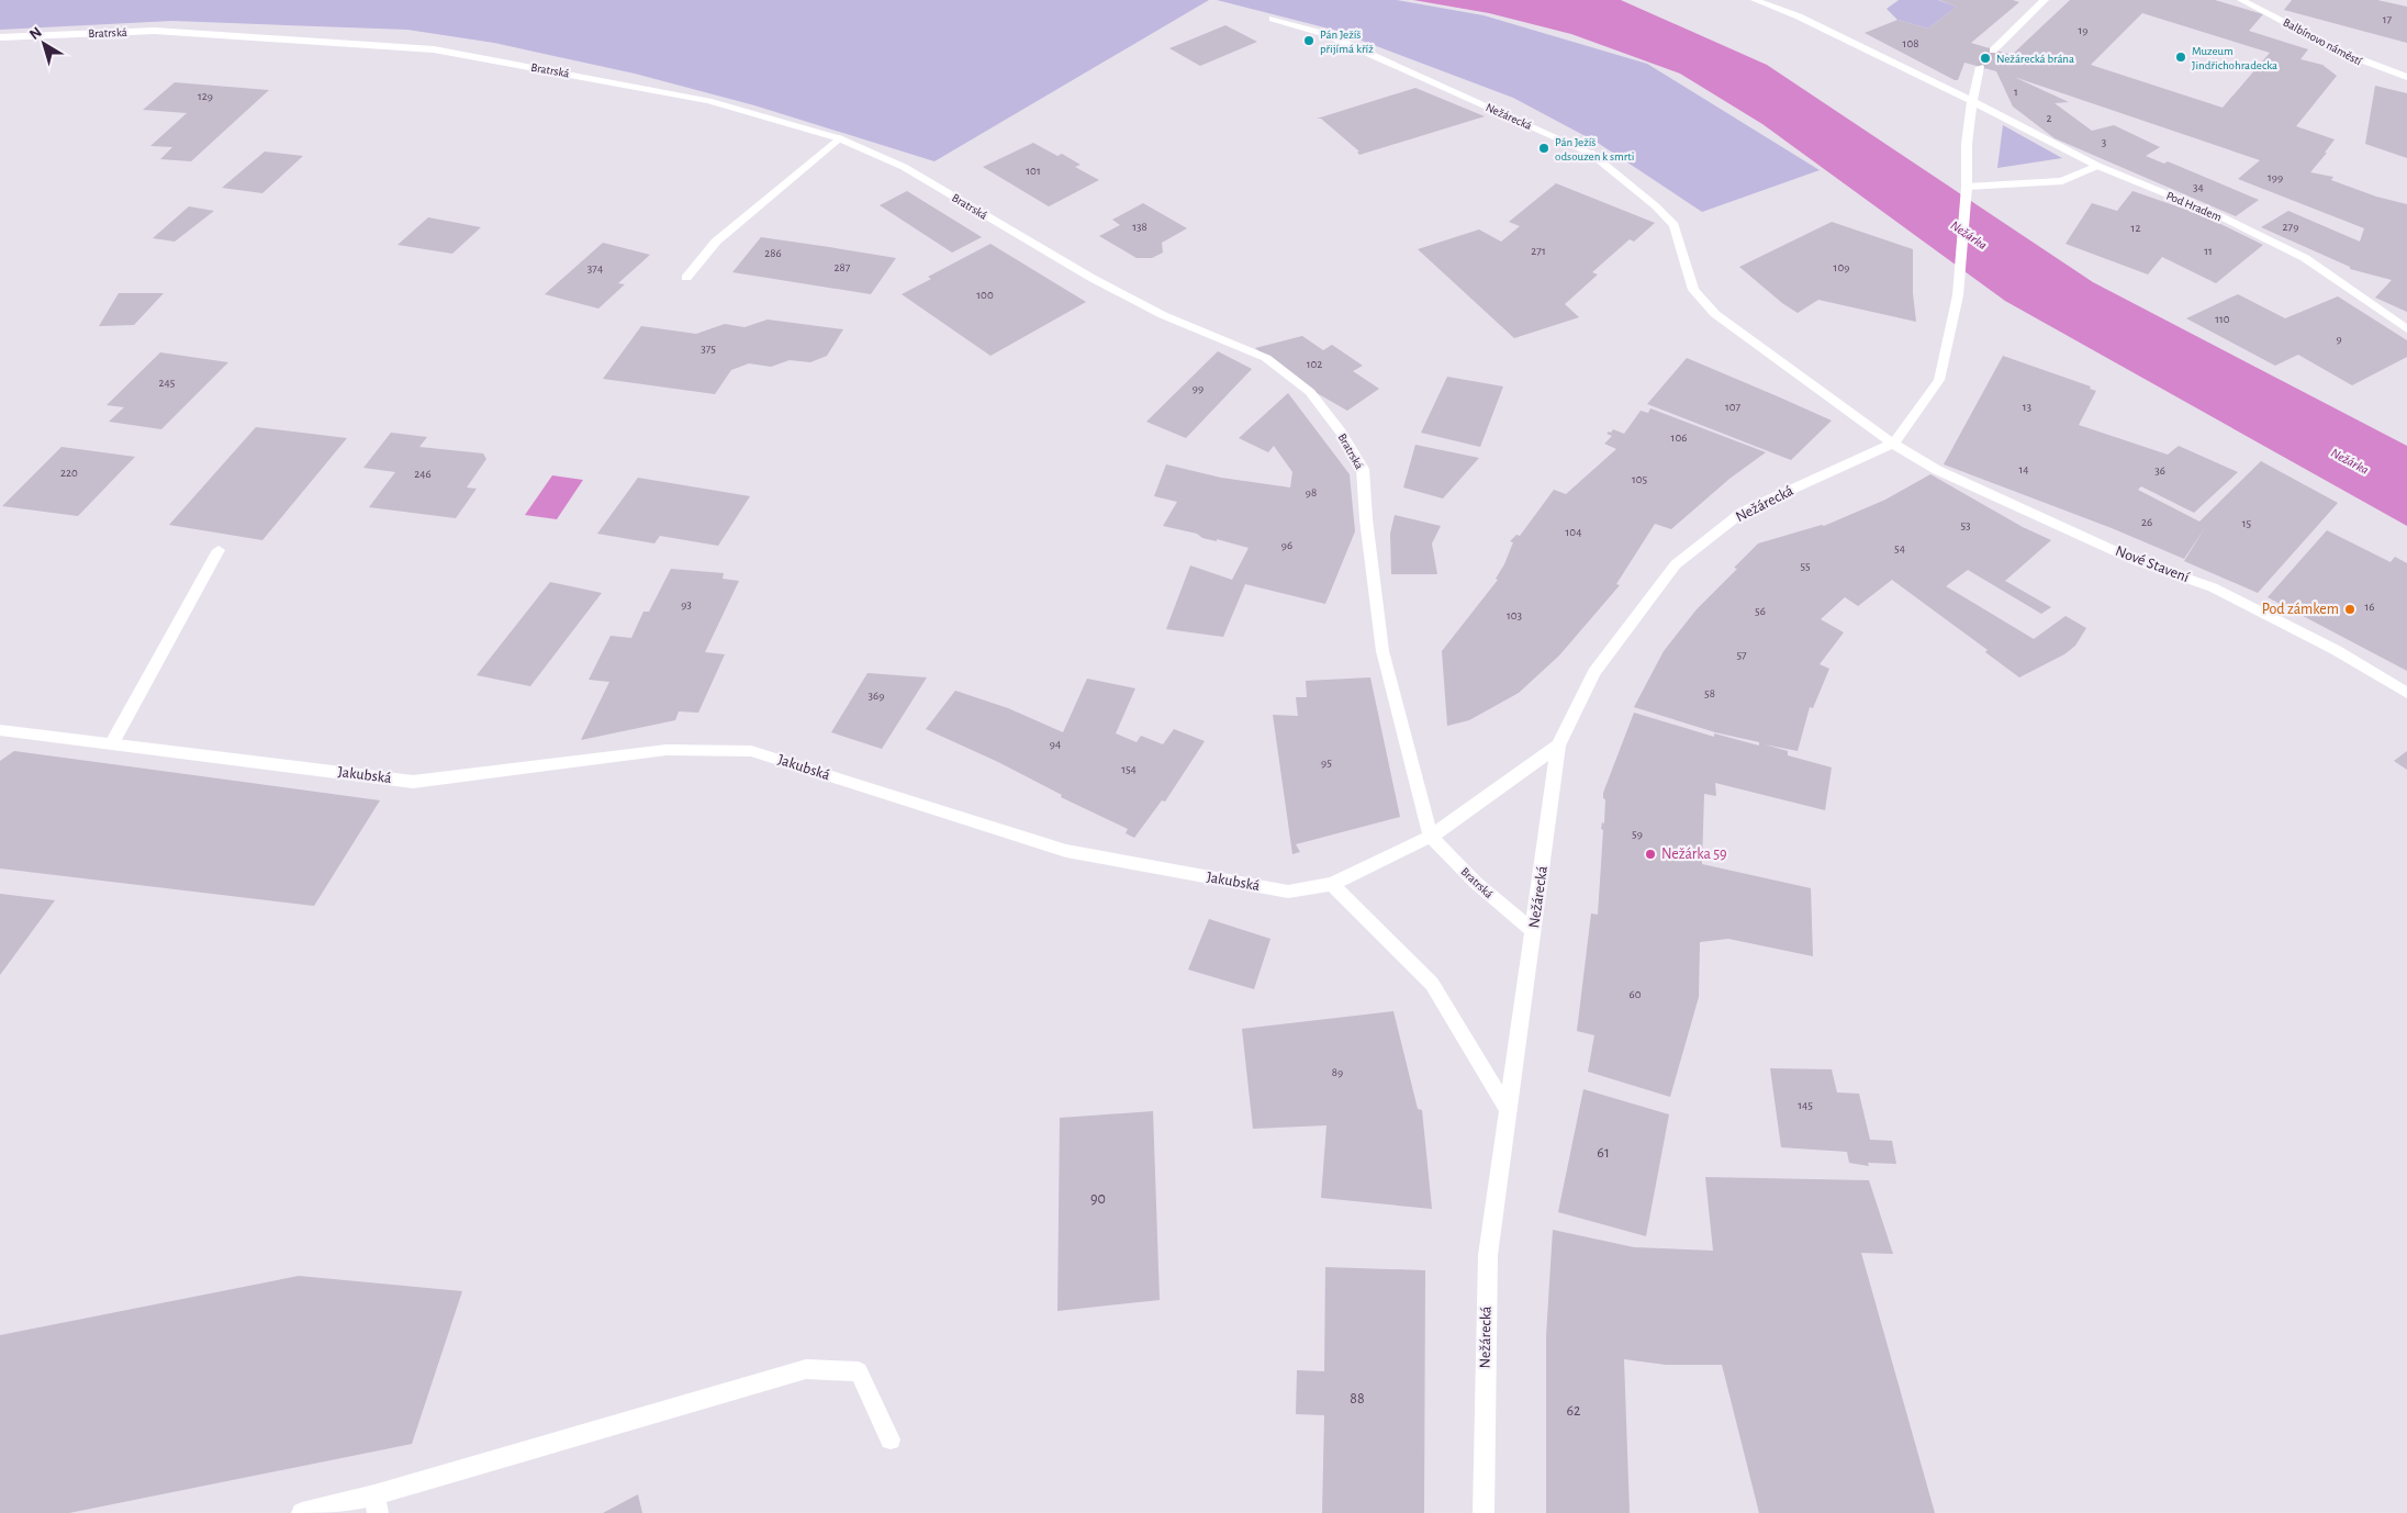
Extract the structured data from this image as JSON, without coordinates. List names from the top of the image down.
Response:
{
  "streets": {
    "street": [
      "Bratrská",
      "Balbínovo náměstí",
      "Nežárecká",
      "Pod Hradem",
      "Nové Stavení",
      "Jakubská"
    ]
  },
  "crossings": [
    ["Bratrská", "Nežárecká"],
    ["Bratrská", "Jakubská"],
    ["Nežárecká", "Pod Hradem"],
    ["Nežárecká", "Nové Stavení"],
    ["Nežárecká", "Jakubská"]
  ],
  "water": ["Nežárka"],
  "places": [
    "Pán Ježíš přijímá kříž",
    "Muzeum Jindřichohradecka",
    "Nežárecká brána",
    "Pán Ježíš odsouzen k smrti",
    "Pod zámkem",
    "Nežárka 59"
  ],
  "house_numbers": [
    "17",
    "19",
    "108",
    "1",
    "129",
    "2",
    "3",
    "101",
    "199",
    "34",
    "138",
    "279",
    "12",
    "271",
    "11",
    "286",
    "287",
    "109",
    "374",
    "100",
    "110",
    "9",
    "375",
    "102",
    "245",
    "99",
    "107",
    "13",
    "106",
    "14",
    "36",
    "220",
    "246",
    "105",
    "98",
    "26",
    "15",
    "53",
    "104",
    "96",
    "54",
    "55",
    "93",
    "16",
    "56",
    "103",
    "57",
    "58",
    "369",
    "94",
    "95",
    "154",
    "59",
    "60",
    "89",
    "145",
    "61",
    "90",
    "88",
    "62"
  ],
  "north": "top left"
}
